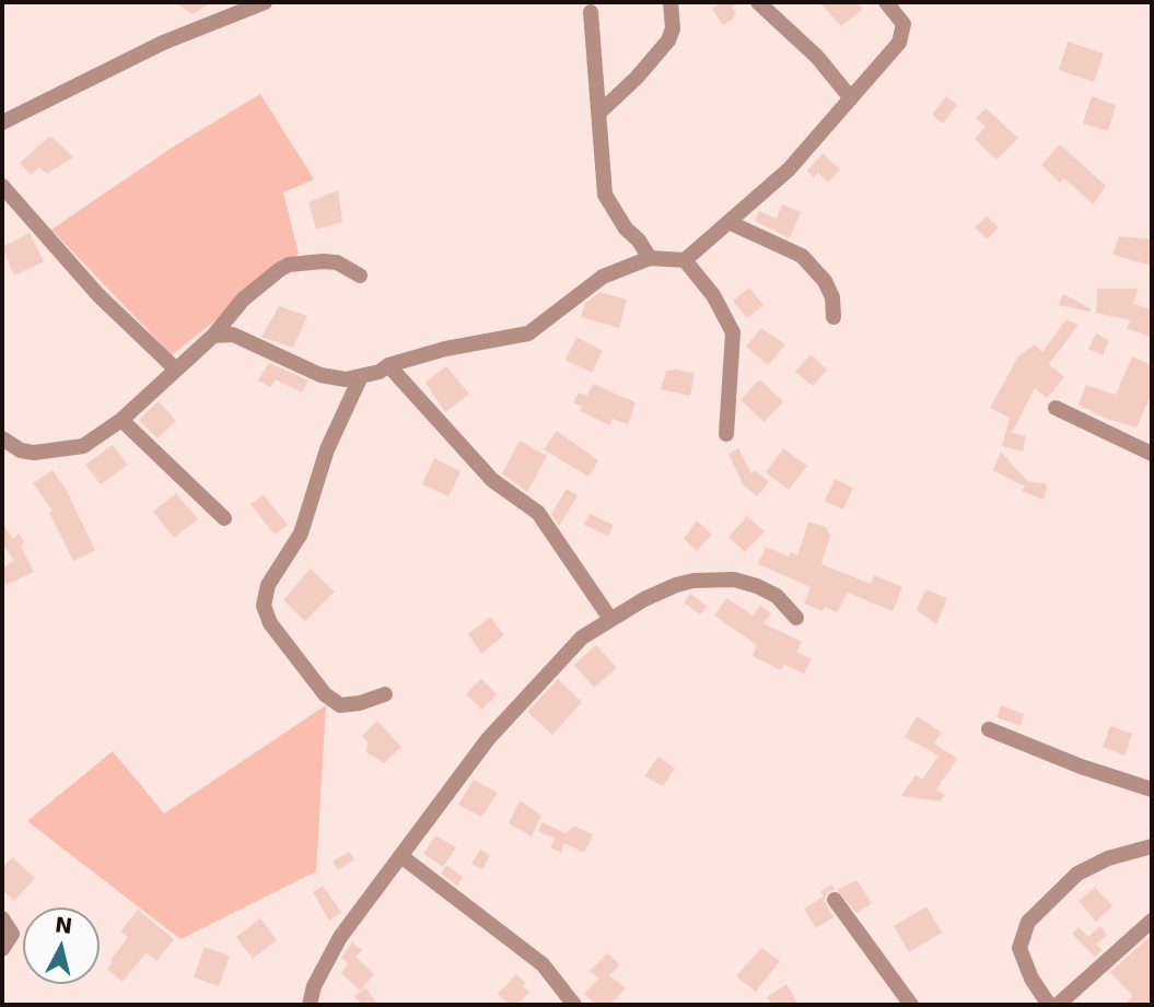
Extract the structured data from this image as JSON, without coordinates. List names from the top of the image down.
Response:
{
  "north": "top"
}
